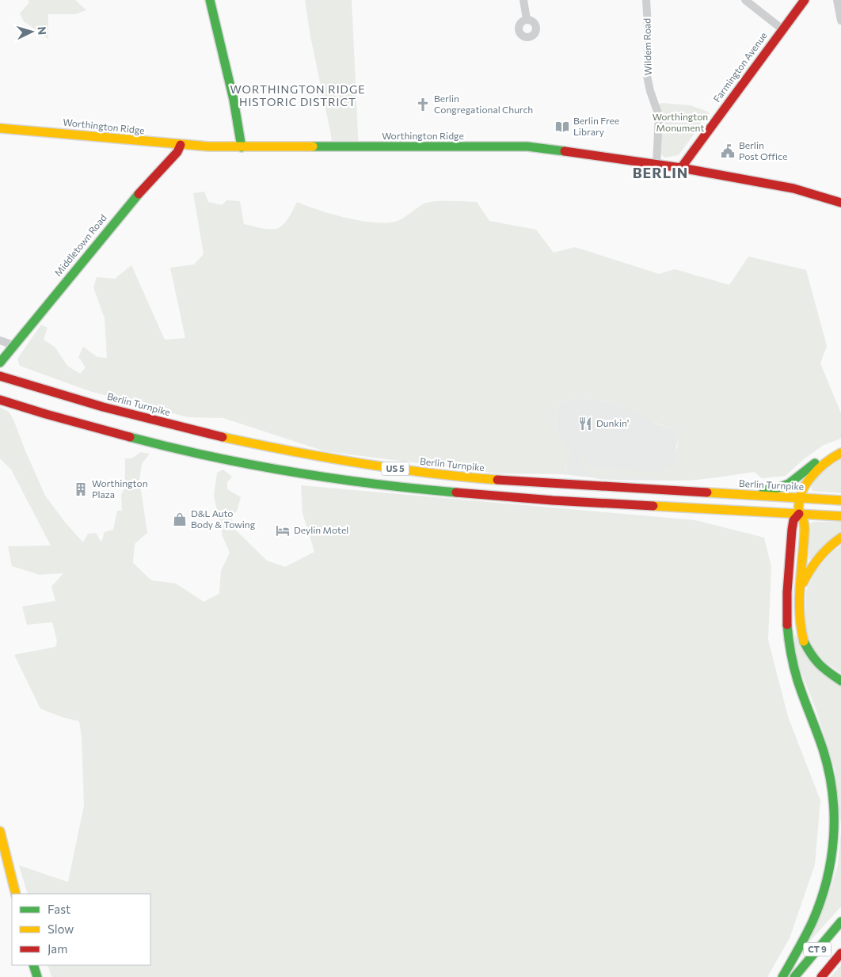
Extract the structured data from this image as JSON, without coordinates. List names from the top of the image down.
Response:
{
  "streets": {
    "main road": [
      "Farmington Avenue",
      "Worthington Ridge",
      "Middletown Road",
      "Berlin Turnpike",
      "US 5",
      "CT 9"
    ],
    "street": ["Wildem Road"]
  },
  "crossings": [
    ["Wildem Road", "Worthington Ridge"],
    ["Farmington Avenue", "Worthington Ridge"],
    ["Worthington Ridge", "Middletown Road"]
  ],
  "districts": ["WORTHINGTON RIDGE HISTORIC DISTRICT", "BERLIN"],
  "parks": ["Worthington Monument"],
  "places": {
    "church": ["Berlin Congregational Church"],
    "library": ["Berlin Free Library"],
    "public building": ["Berlin Post Office"],
    "restaurant": ["Dunkin'"],
    "building": ["Worthington Plaza"],
    "shop": ["D&L Auto Body & Towing"],
    "hotel": ["Deylin Motel"]
  },
  "legend": ["Fast", "Slow", "Jam"],
  "north": "right"
}
